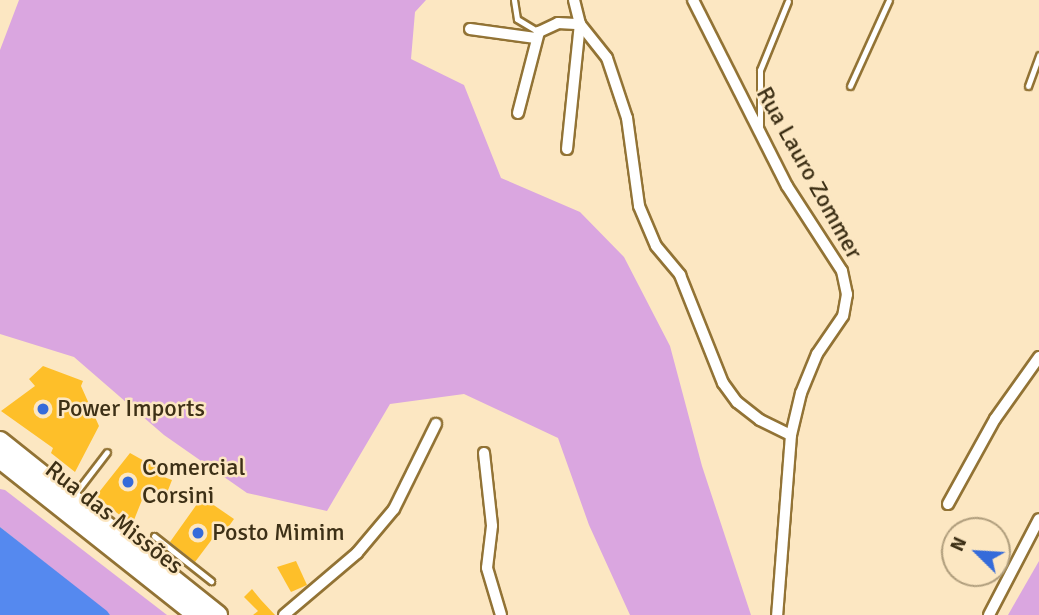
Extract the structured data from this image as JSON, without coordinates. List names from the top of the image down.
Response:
{
  "streets": {
    "main road": ["Rua das Missões"],
    "street": ["Rua Lauro Zommer"]
  },
  "places": ["Power Imports", "Comercial Corsini", "Posto Mimim"],
  "north": "top left"
}
